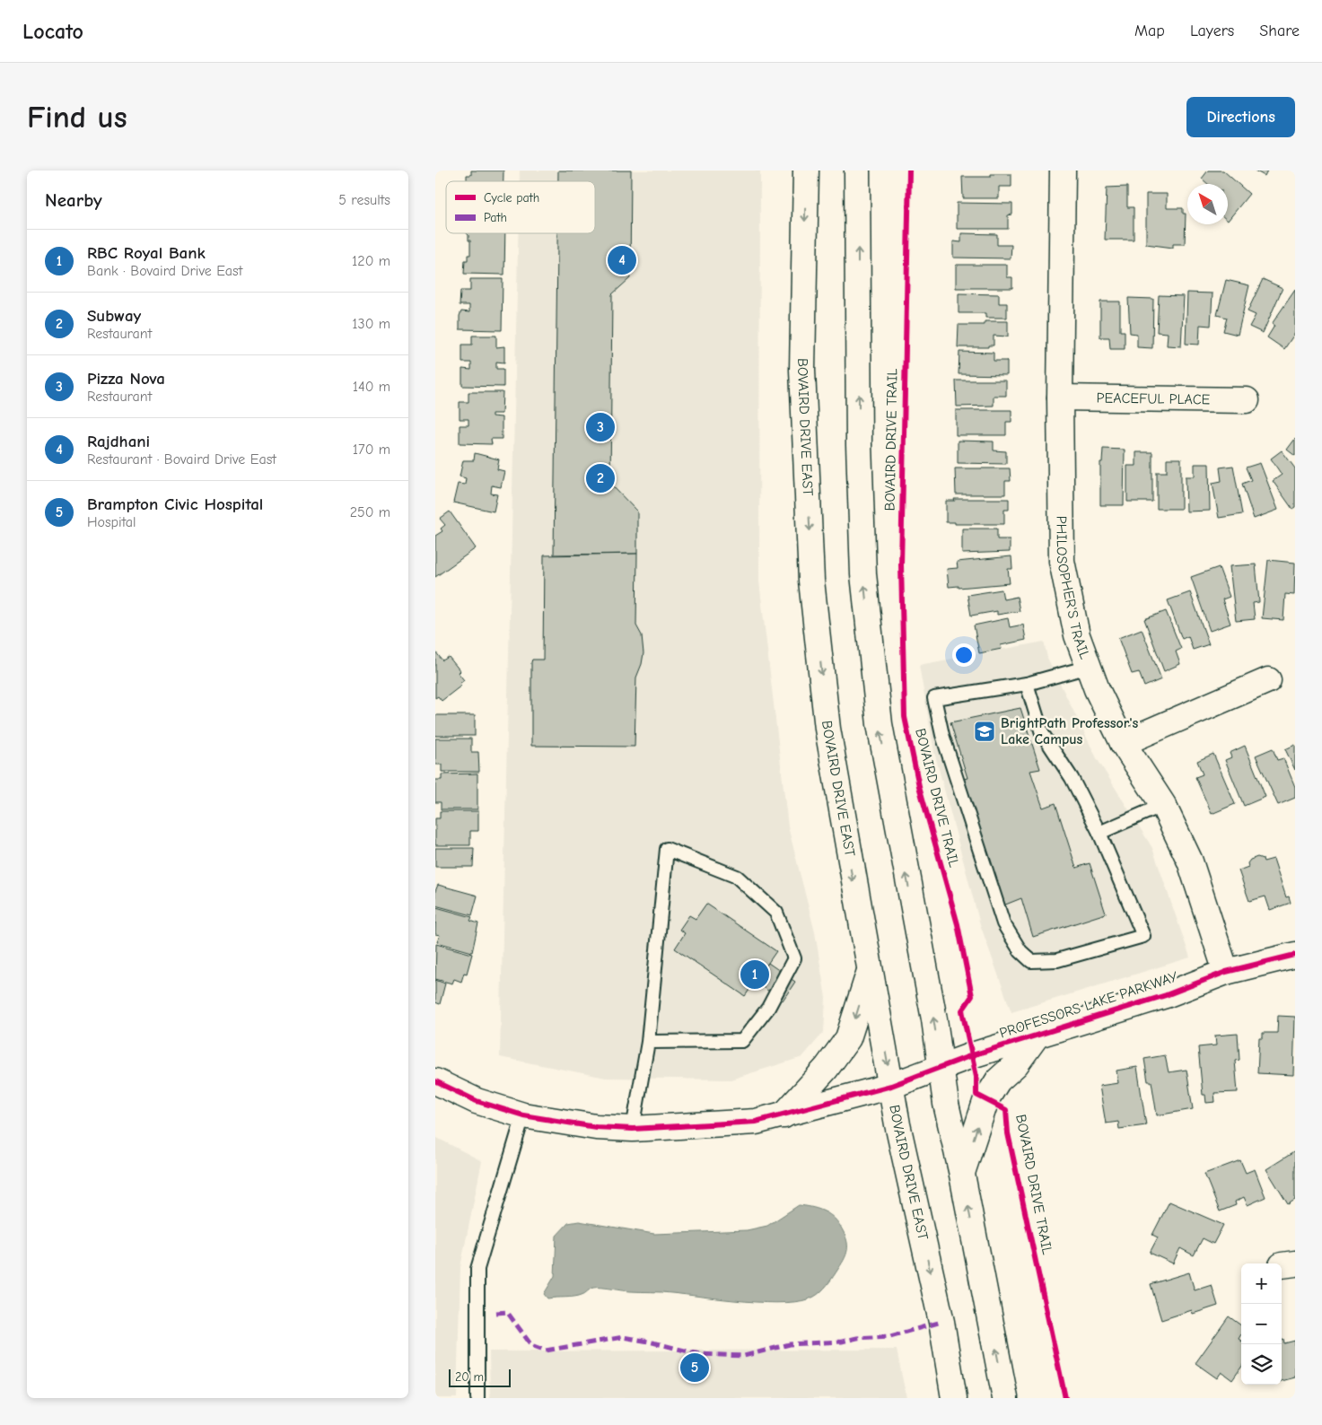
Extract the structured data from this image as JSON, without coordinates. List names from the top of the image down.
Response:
{
  "streets": {
    "main road": [
      "PEACEFUL PLACE",
      "BOVAIRD DRIVE EAST",
      "PHILOSOPHER'S TRAIL",
      "PROFESSORS LAKE PARKWAY"
    ],
    "cycle path": ["BOVAIRD DRIVE TRAIL"]
  },
  "crossings": [
    ["PEACEFUL PLACE", "PHILOSOPHER'S TRAIL"],
    ["BOVAIRD DRIVE EAST", "PROFESSORS LAKE PARKWAY"],
    ["PHILOSOPHER'S TRAIL", "PROFESSORS LAKE PARKWAY"]
  ],
  "places": {
    "school or university": ["BrightPath Professor's Lake Campus"]
  },
  "legend": ["Cycle path", "Path"],
  "scale_bar": "20 m",
  "north": "top left",
  "page": {
    "header": "Locato",
    "nav": ["Map", "Layers", "Share"],
    "buttons": "Directions",
    "title": "Find us",
    "heading": ["Nearby", "5 results"],
    "list": [
      {
        "mark": "1",
        "name": "RBC Royal Bank",
        "note": "Bank · Bovaird Drive East",
        "value": "120 m"
      },
      {
        "mark": "2",
        "name": "Subway",
        "note": "Restaurant",
        "value": "130 m"
      },
      {
        "mark": "3",
        "name": "Pizza Nova",
        "note": "Restaurant",
        "value": "140 m"
      },
      {
        "mark": "4",
        "name": "Rajdhani",
        "note": "Restaurant · Bovaird Drive East",
        "value": "170 m"
      },
      {
        "mark": "5",
        "name": "Brampton Civic Hospital",
        "note": "Hospital",
        "value": "250 m"
      }
    ],
    "pins": [
      "4",
      "3",
      "2",
      "1",
      "5"
    ],
    "map_buttons": ["+", "−"],
    "scale": "20 m"
  }
}
